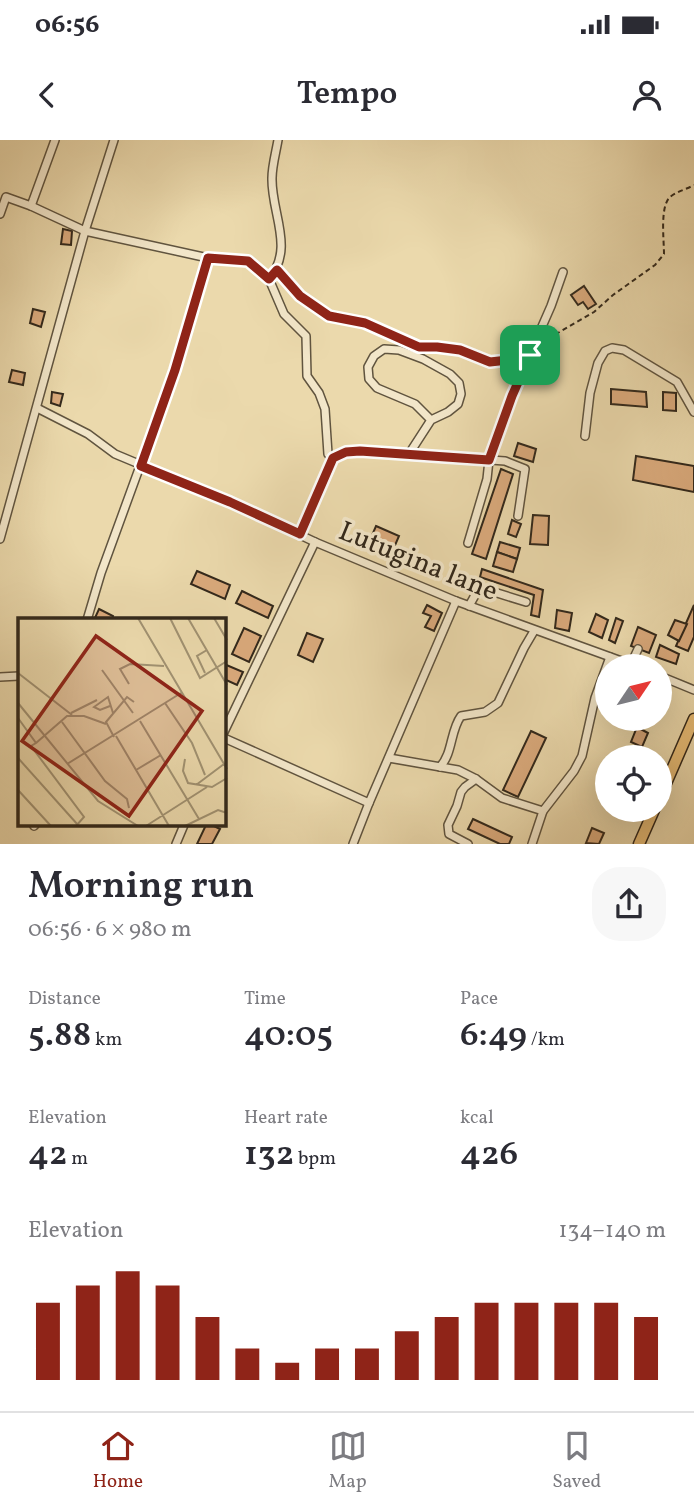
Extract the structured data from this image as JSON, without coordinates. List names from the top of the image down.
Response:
{
  "streets": {
    "street": ["Lutugina lane"]
  },
  "north": "top right",
  "page": {
    "status": "06:56",
    "header": "Tempo",
    "heading": ["Morning run", "06:56 · 6 × 980 m"],
    "stats": [
      ["Distance", "5.88 km"],
      ["Time", "40:05"],
      ["Pace", "6:49 /km"],
      ["Elevation", "42 m"],
      ["Heart rate", "132 bpm"],
      ["kcal", "426"]
    ],
    "chart": ["Elevation", "134–140 m"],
    "tabs": ["Home", "Map", "Saved"]
  }
}
